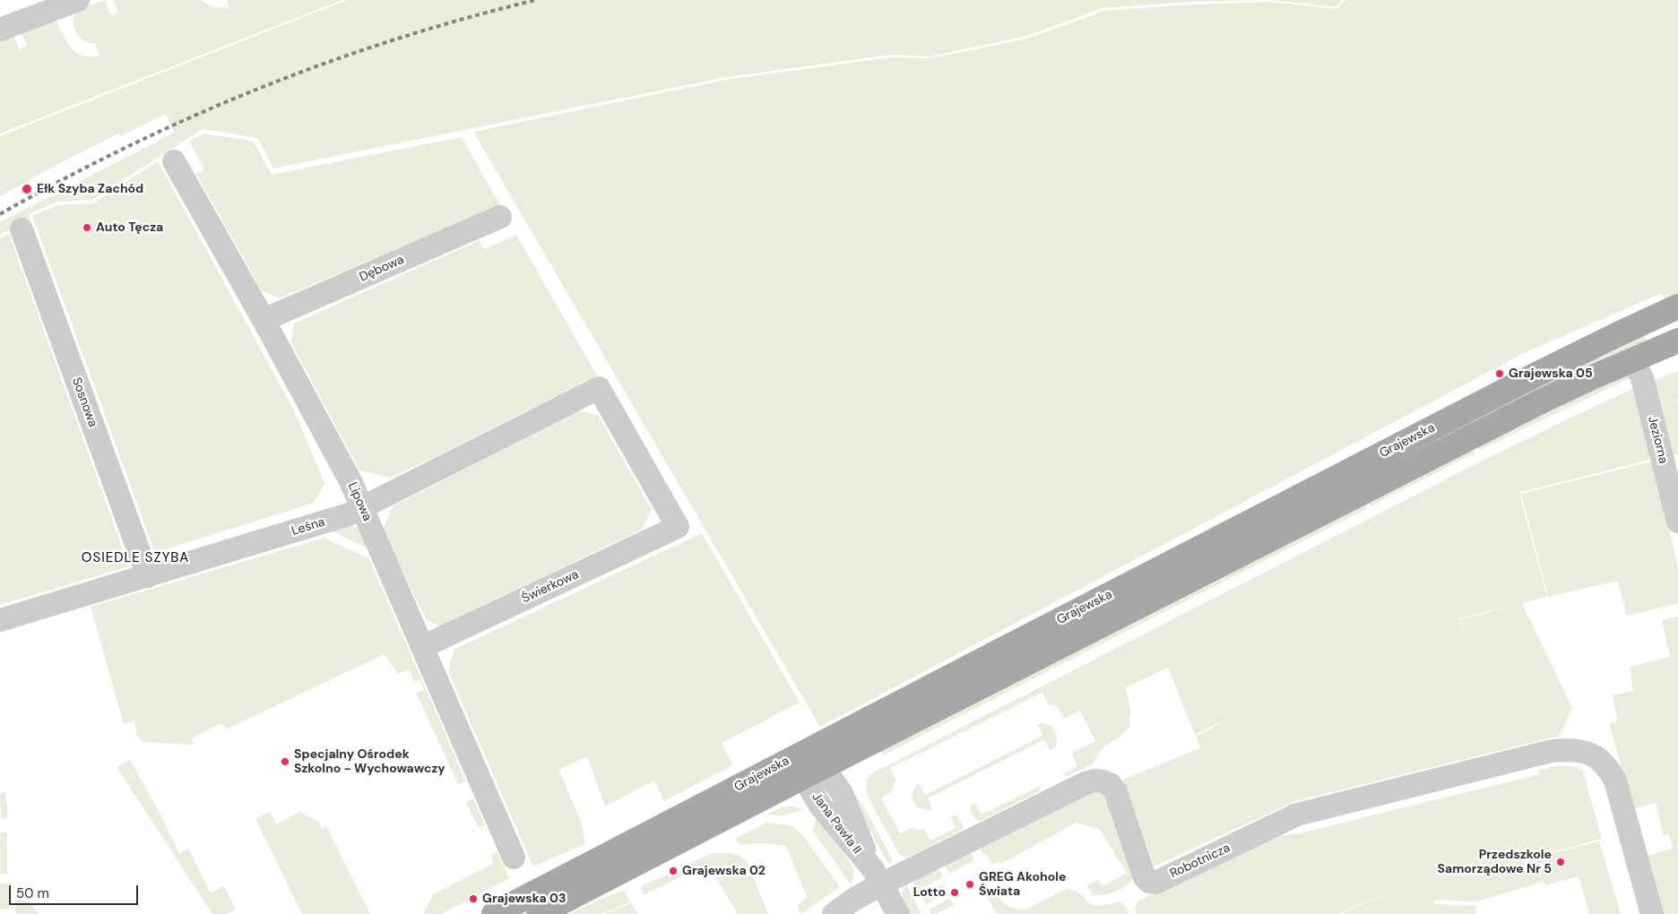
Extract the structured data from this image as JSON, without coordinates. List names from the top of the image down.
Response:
{
  "streets": {
    "main road": ["Grajewska"],
    "street": [
      "Dębowa",
      "Sosnowa",
      "Jeziorna",
      "Lipowa",
      "Leśna",
      "Świerkowa",
      "Jana Pawła II",
      "Robotnicza"
    ]
  },
  "crossings": [
    ["Dębowa", "Lipowa"],
    ["Sosnowa", "Leśna"],
    ["Jeziorna", "Grajewska"],
    ["Grajewska", "Jana Pawła II"],
    ["Lipowa", "Leśna"],
    ["Lipowa", "Świerkowa"],
    ["Leśna", "Świerkowa"],
    ["Jana Pawła II", "Robotnicza"]
  ],
  "districts": ["OSIEDLE SZYBA"],
  "places": [
    "Ełk Szyba Zachód",
    "Auto Tęcza",
    "Grajewska 05",
    "Specjalny Ośrodek Szkolno - Wychowawczy",
    "Przedszkole Samorządowe Nr 5",
    "Grajewska 02",
    "GREG Akohole Świata",
    "Lotto",
    "Grajewska 03"
  ],
  "scale_bar": "50 m"
}
